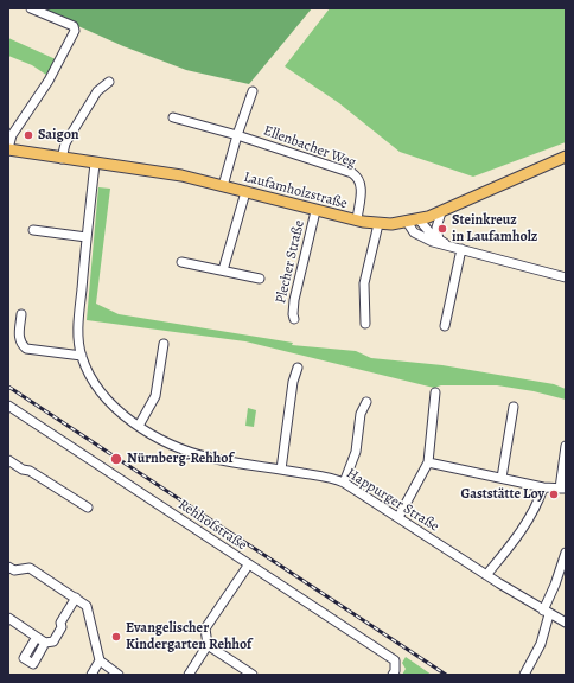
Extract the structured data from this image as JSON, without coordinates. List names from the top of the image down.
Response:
{
  "streets": {
    "main road": ["Laufamholzstraße"],
    "street": [
      "Ellenbacher Weg",
      "Plecher Straße",
      "Happurger Straße",
      "Rehhofstraße"
    ]
  },
  "crossings": [
    ["Ellenbacher Weg", "Laufamholzstraße"],
    ["Laufamholzstraße", "Plecher Straße"],
    ["Laufamholzstraße", "Happurger Straße"]
  ],
  "places": [
    "Saigon",
    "Steinkreuz in Laufamholz",
    "Nürnberg-Rehhof",
    "Gaststätte Loy",
    "Evangelischer Kindergarten Rehhof"
  ]
}
